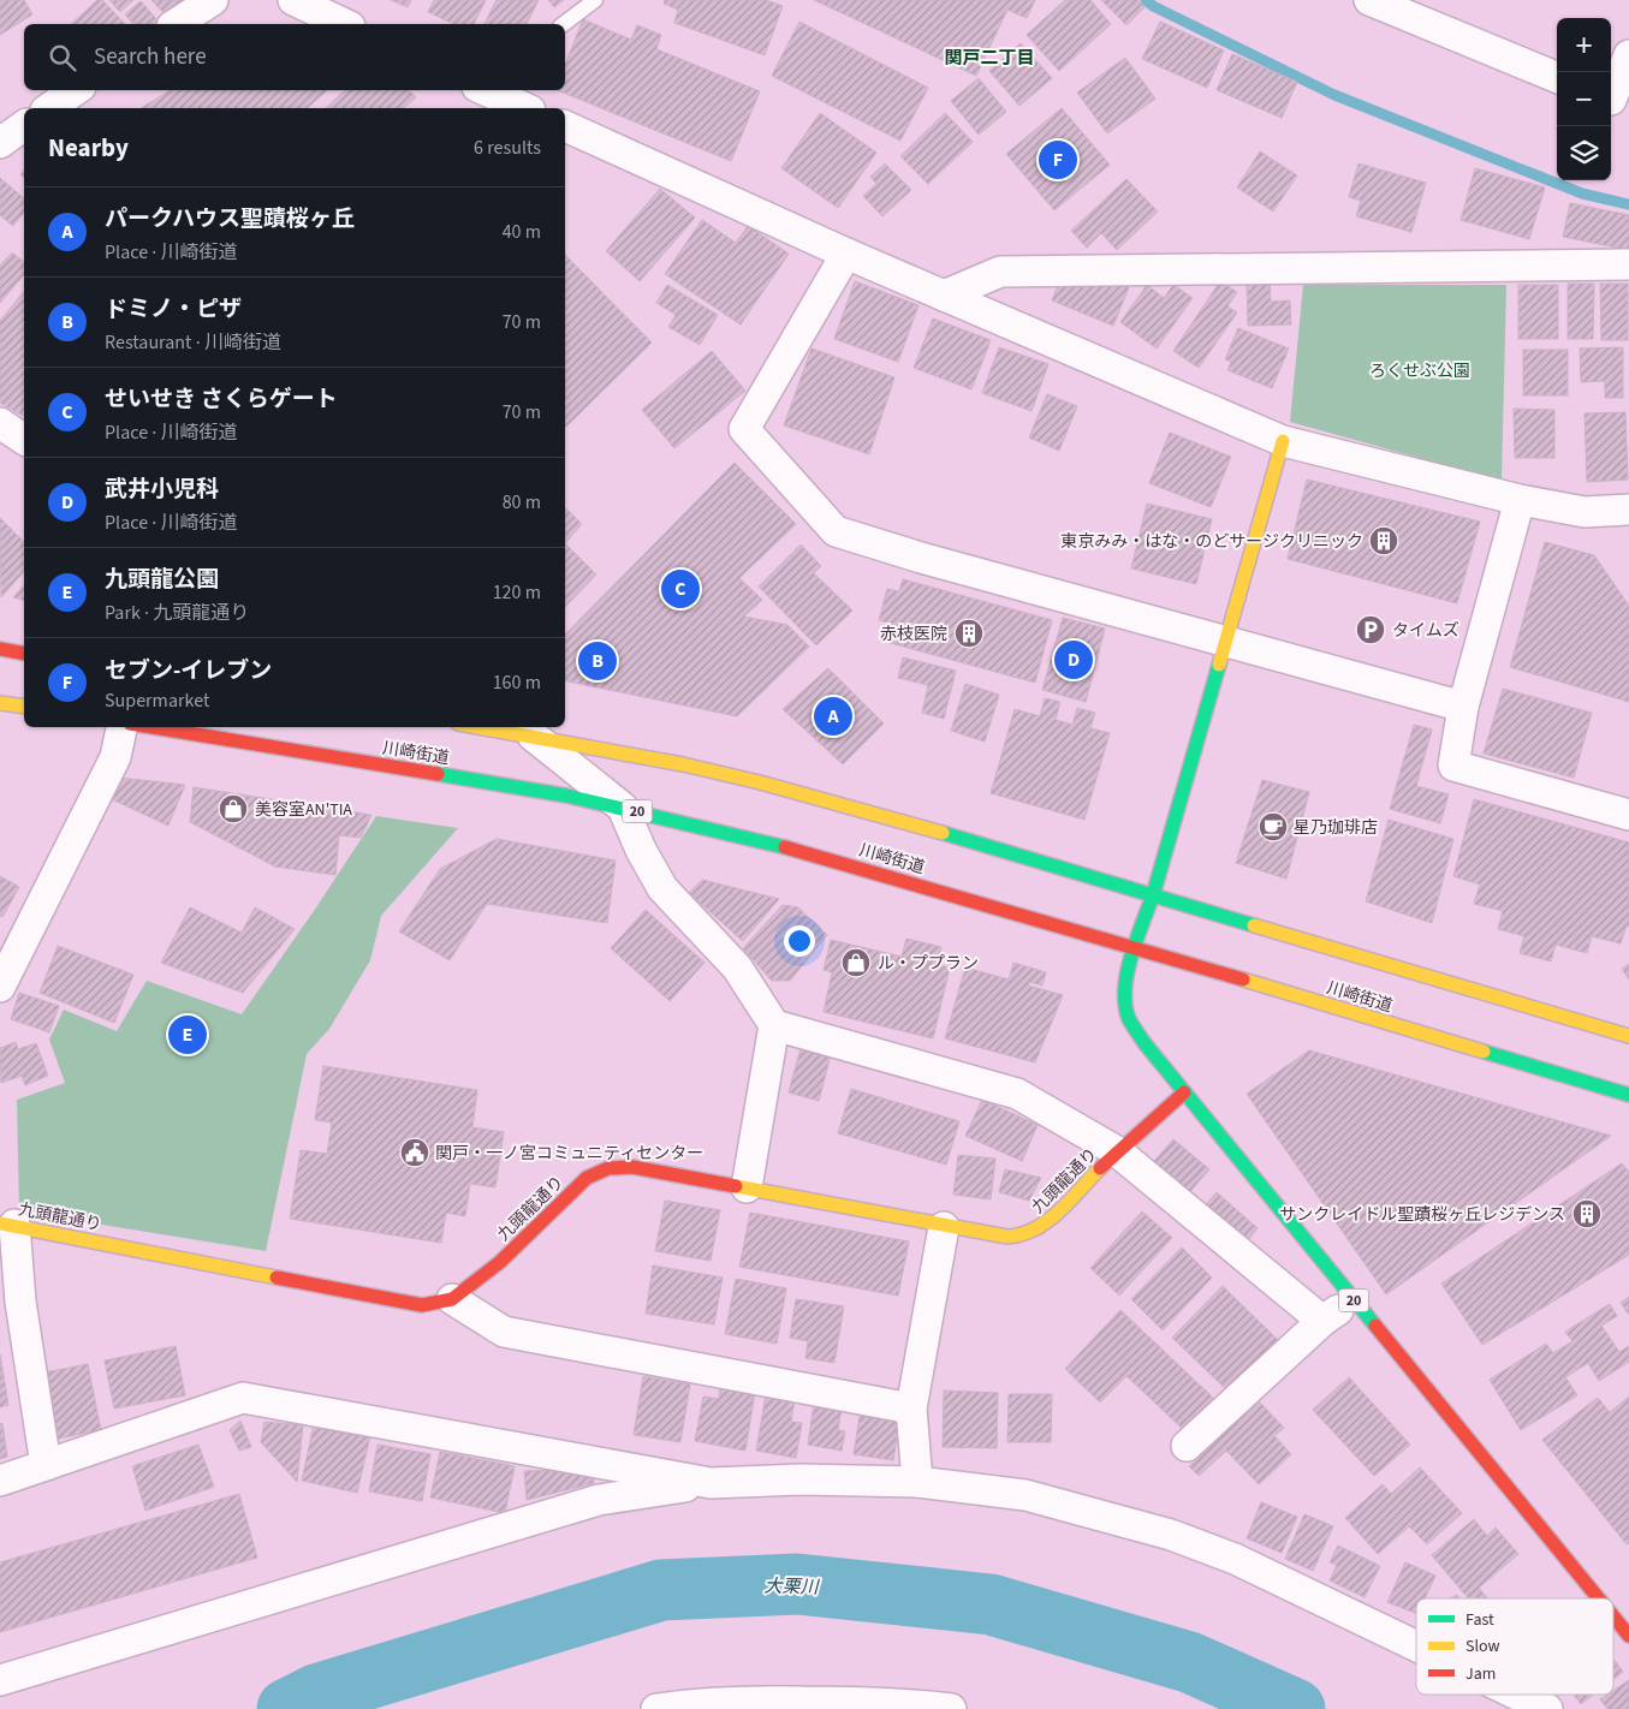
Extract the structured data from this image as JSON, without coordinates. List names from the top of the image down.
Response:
{
  "streets": {
    "main road": ["川崎街道", "20", "九頭龍通り"]
  },
  "crossings": [
    ["川崎街道", "20"],
    ["20", "九頭龍通り"]
  ],
  "districts": ["関戸二丁目"],
  "water": ["大栗川"],
  "parks": ["ろくせぶ公園"],
  "places": {
    "building": ["東京みみ・はな・のどサージクリニック", "赤枝医院", "サンクレイドル聖蹟桜ヶ丘レジデンス"],
    "parking": ["タイムズ"],
    "shop": ["美容室AN'TIA", "ル・ププラン"],
    "cafe": ["星乃珈琲店"],
    "public building": ["関戸・一ノ宮コミュニティセンター"]
  },
  "legend": ["Fast", "Slow", "Jam"],
  "page": {
    "map_buttons": ["+", "−"],
    "search": "Search here",
    "heading": ["Nearby", "6 results"],
    "pins": [
      "F",
      "C",
      "D",
      "B",
      "A",
      "E"
    ],
    "list": [
      {
        "mark": "A",
        "name": "パークハウス聖蹟桜ヶ丘",
        "note": "Place · 川崎街道",
        "value": "40 m"
      },
      {
        "mark": "B",
        "name": "ドミノ・ピザ",
        "note": "Restaurant · 川崎街道",
        "value": "70 m"
      },
      {
        "mark": "C",
        "name": "せいせき さくらゲート",
        "note": "Place · 川崎街道",
        "value": "70 m"
      },
      {
        "mark": "D",
        "name": "武井小児科",
        "note": "Place · 川崎街道",
        "value": "80 m"
      },
      {
        "mark": "E",
        "name": "九頭龍公園",
        "note": "Park · 九頭龍通り",
        "value": "120 m"
      },
      {
        "mark": "F",
        "name": "セブン-イレブン",
        "note": "Supermarket",
        "value": "160 m"
      }
    ]
  }
}
